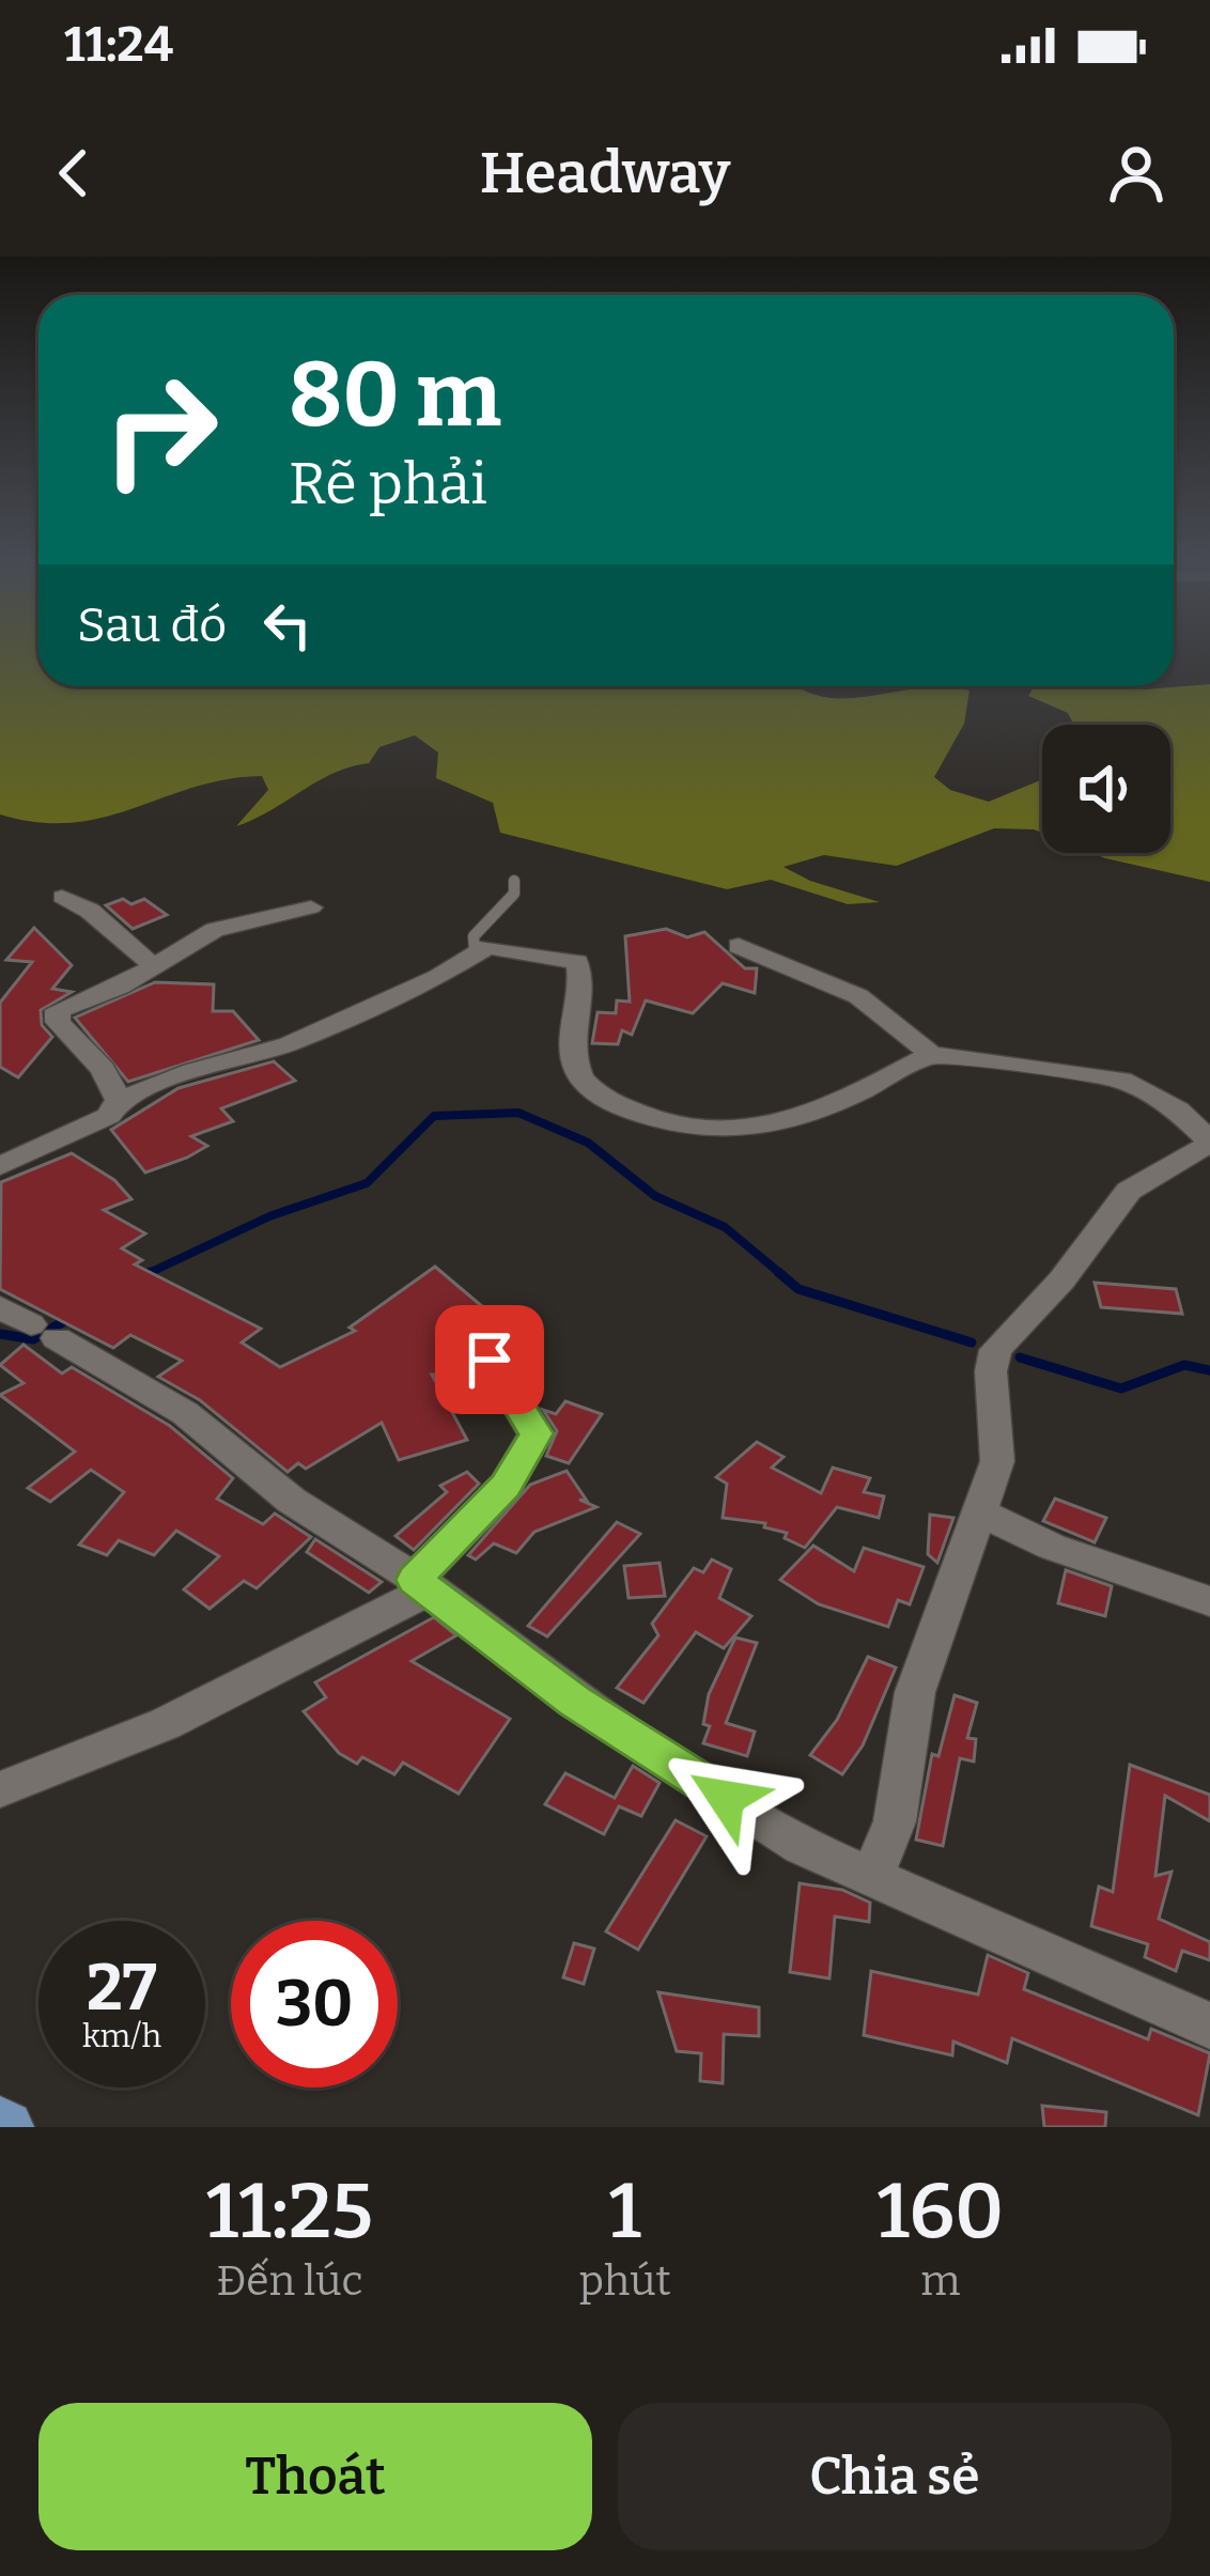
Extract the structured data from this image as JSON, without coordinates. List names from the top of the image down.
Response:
{
  "page": {
    "status": "11:24",
    "header": "Headway",
    "turn": ["80 m", "Rẽ phải"],
    "then": "Sau đó",
    "speed": "27 km/h",
    "limit": "30",
    "eta": [
      "11:25",
      "Đến lúc",
      "1",
      "phút",
      "160",
      "m"
    ],
    "buttons": ["Thoát", "Chia sẻ"]
  }
}
